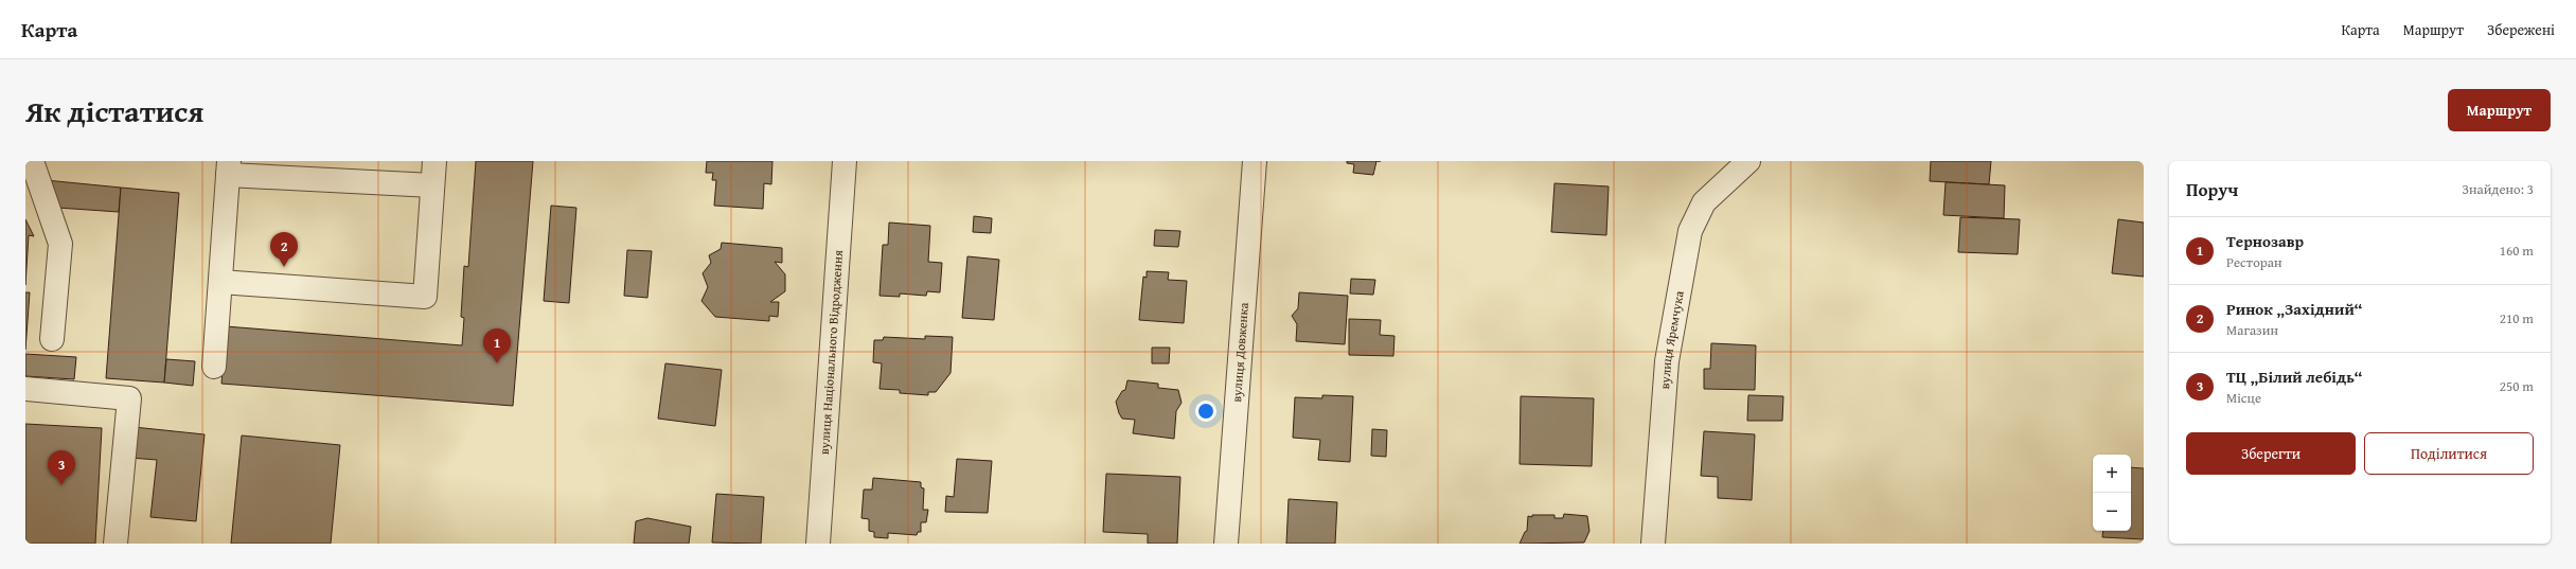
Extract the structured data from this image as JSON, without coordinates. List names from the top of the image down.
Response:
{
  "streets": {
    "street": ["вулиця Яремчука", "вулиця Довженка", "вулиця Національного Відродження"]
  },
  "page": {
    "header": "Карта",
    "nav": ["Карта", "Маршрут", "Збережені"],
    "title": "Як дістатися",
    "buttons": [
      "Маршрут",
      ["Зберегти", "Поділитися"]
    ],
    "heading": ["Поруч", "Знайдено: 3"],
    "list": [
      {
        "mark": "1",
        "name": "Тернозавр",
        "note": "Ресторан",
        "value": "160 m"
      },
      {
        "mark": "2",
        "name": "Ринок „Західний“",
        "note": "Магазин",
        "value": "210 m"
      },
      {
        "mark": "3",
        "name": "ТЦ „Білий лебідь“",
        "note": "Місце",
        "value": "250 m"
      }
    ],
    "pins": ["2", "1", "3"],
    "map_buttons": ["+", "−"]
  }
}
